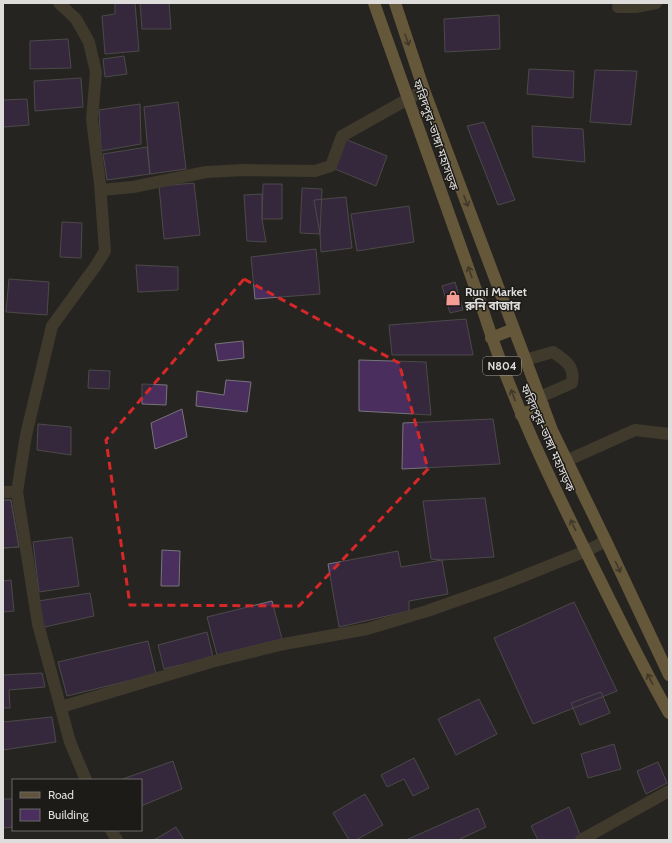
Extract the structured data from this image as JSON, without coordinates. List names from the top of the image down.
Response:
{
  "streets": {
    "highway": ["ফরিদপুর-ভাঙ্গা মহাসড়ক", "N804"]
  },
  "places": {
    "shop": ["Runi Market রুনি বাজার"]
  },
  "legend": ["Road", "Building"]
}
